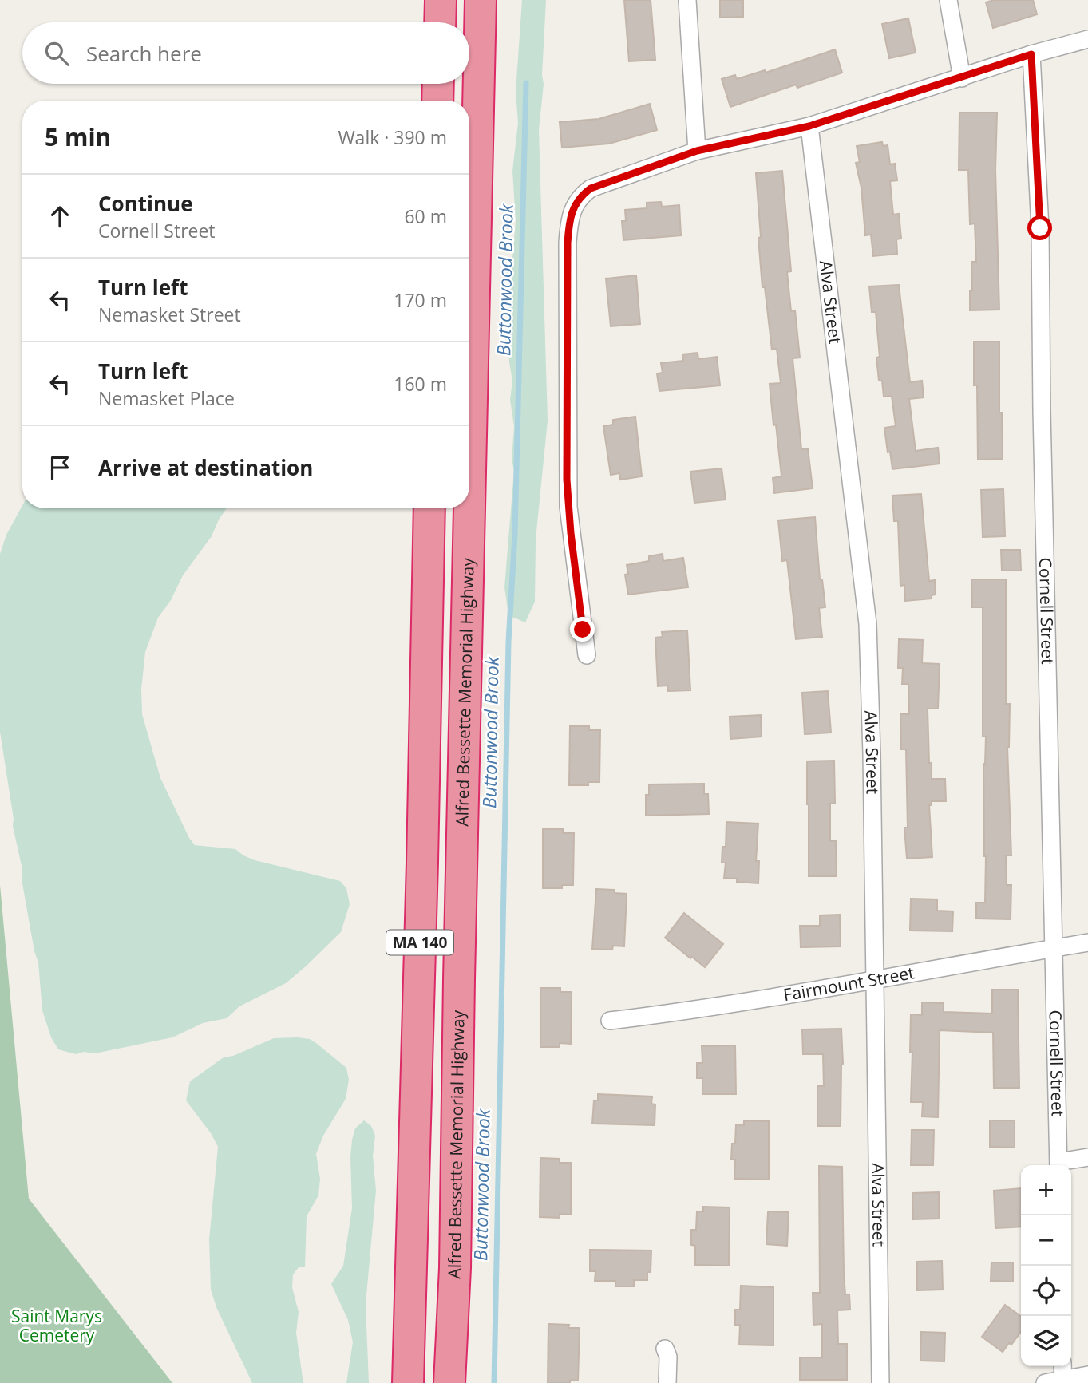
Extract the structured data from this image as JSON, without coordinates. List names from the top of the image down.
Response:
{
  "streets": {
    "highway": ["Alfred Bessette Memorial Highway", "MA 140"],
    "street": ["Alva Street", "Cornell Street", "Fairmount Street"]
  },
  "crossings": [
    ["Alva Street", "Fairmount Street"],
    ["Cornell Street", "Fairmount Street"]
  ],
  "water": ["Buttonwood Brook"],
  "parks": ["Saint Marys Cemetery"],
  "page": {
    "search": "Search here",
    "heading": ["5 min", "Walk · 390 m"],
    "list": [
      ["Continue", "Cornell Street", "60 m"],
      ["Turn left", "Nemasket Street", "170 m"],
      ["Turn left", "Nemasket Place", "160 m"],
      "Arrive at destination"
    ],
    "map_buttons": ["+", "−"]
  }
}
